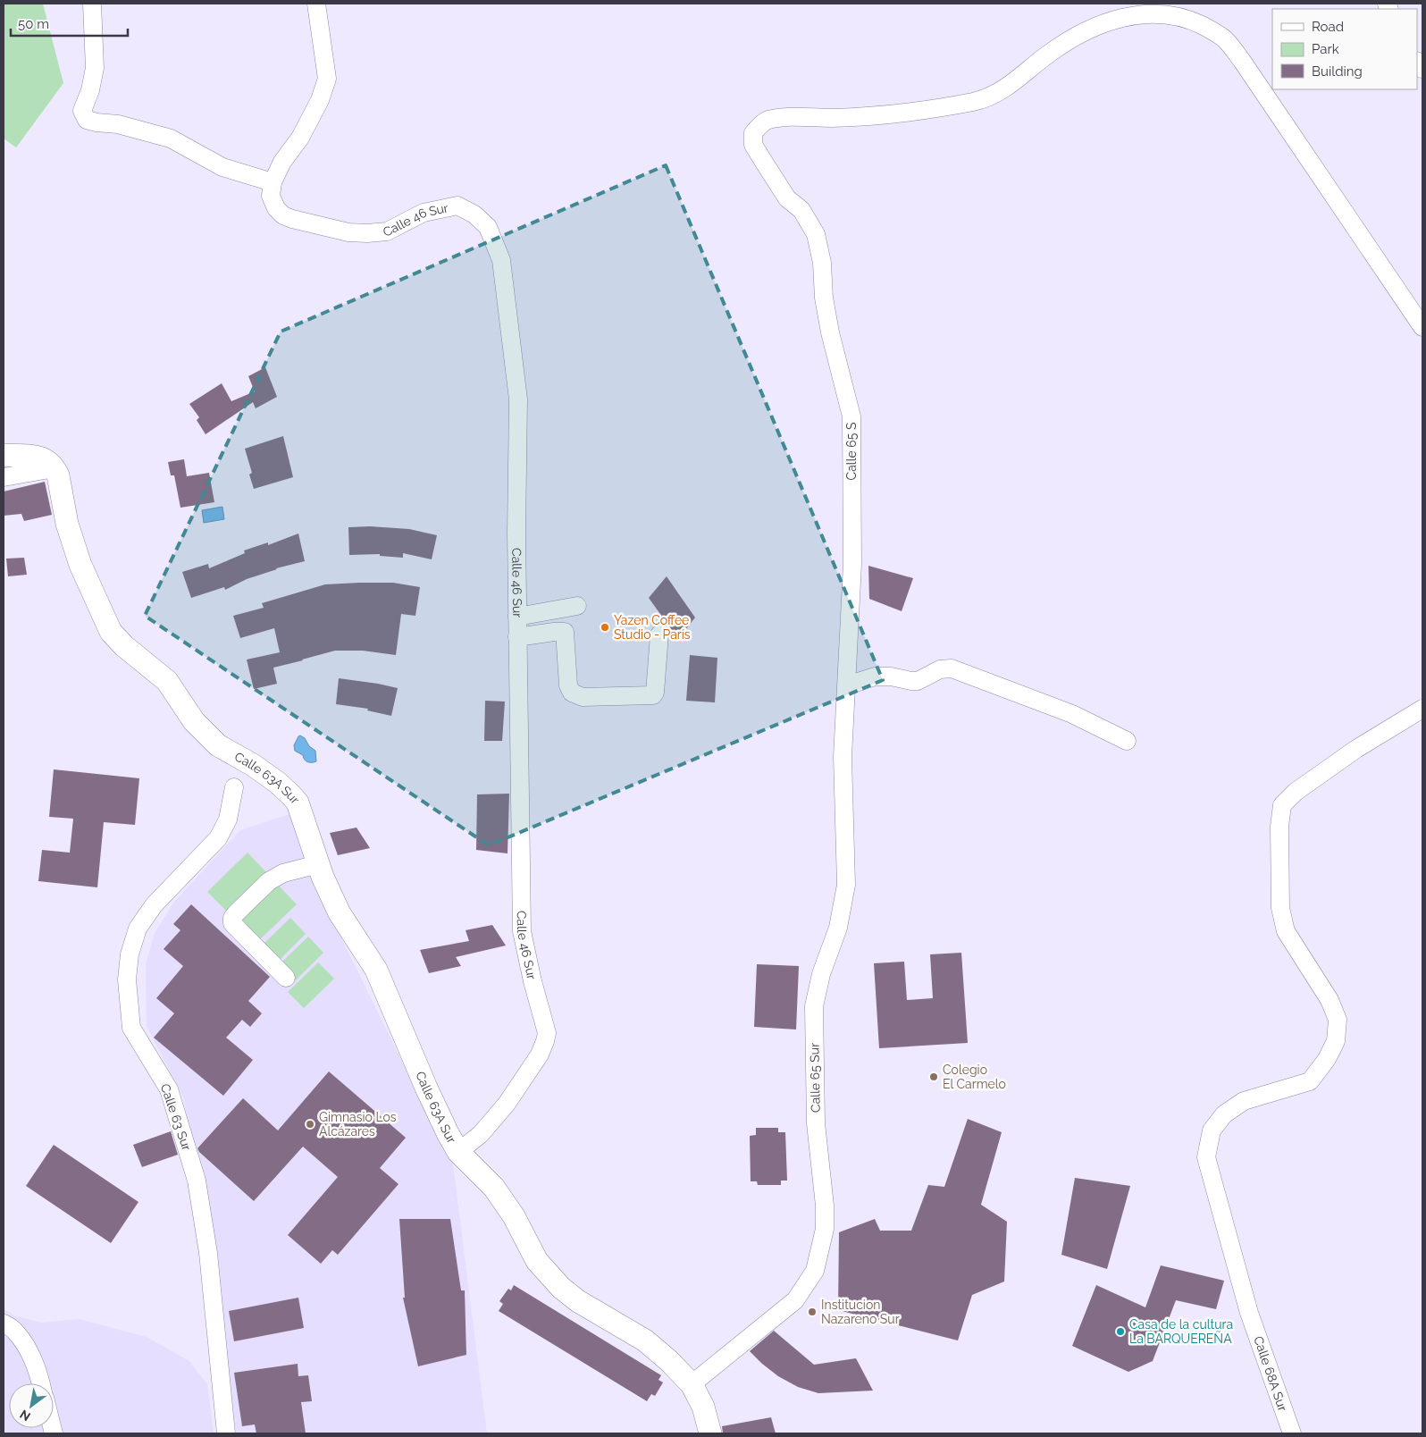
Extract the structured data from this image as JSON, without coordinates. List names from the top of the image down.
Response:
{
  "streets": {
    "street": [
      "Calle 46 Sur",
      "Calle 65 S",
      "Calle 63A Sur",
      "Calle 65 Sur",
      "Calle 63 Sur",
      "Calle 68A Sur"
    ]
  },
  "crossings": [
    ["Calle 46 Sur", "Calle 63A Sur"],
    ["Calle 65 S", "Calle 65 Sur"]
  ],
  "places": [
    "Yazen Coffee Studio - París",
    "Colegio El Carmelo",
    "Gimnasio Los Alcázares",
    "Institucion Nazareno Sur",
    "Casa de la cultura La BARQUEREÑA"
  ],
  "legend": ["Road", "Park", "Building"],
  "scale_bar": "50 m",
  "north": "bottom left"
}
